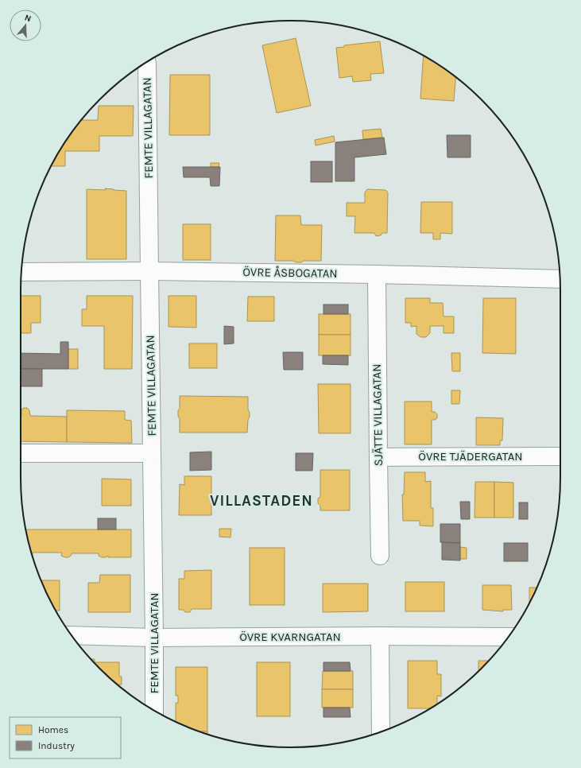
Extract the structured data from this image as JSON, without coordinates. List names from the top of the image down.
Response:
{
  "streets": {
    "street": [
      "FEMTE VILLAGATAN",
      "ÖVRE ÅSBOGATAN",
      "SJÄTTE VILLAGATAN",
      "ÖVRE TJÄDERGATAN",
      "ÖVRE KVARNGATAN"
    ]
  },
  "crossings": [
    ["FEMTE VILLAGATAN", "ÖVRE ÅSBOGATAN"],
    ["FEMTE VILLAGATAN", "ÖVRE KVARNGATAN"],
    ["ÖVRE ÅSBOGATAN", "SJÄTTE VILLAGATAN"],
    ["SJÄTTE VILLAGATAN", "ÖVRE TJÄDERGATAN"]
  ],
  "districts": ["VILLASTADEN"],
  "legend": ["Homes", "Industry"],
  "north": "top"
}
